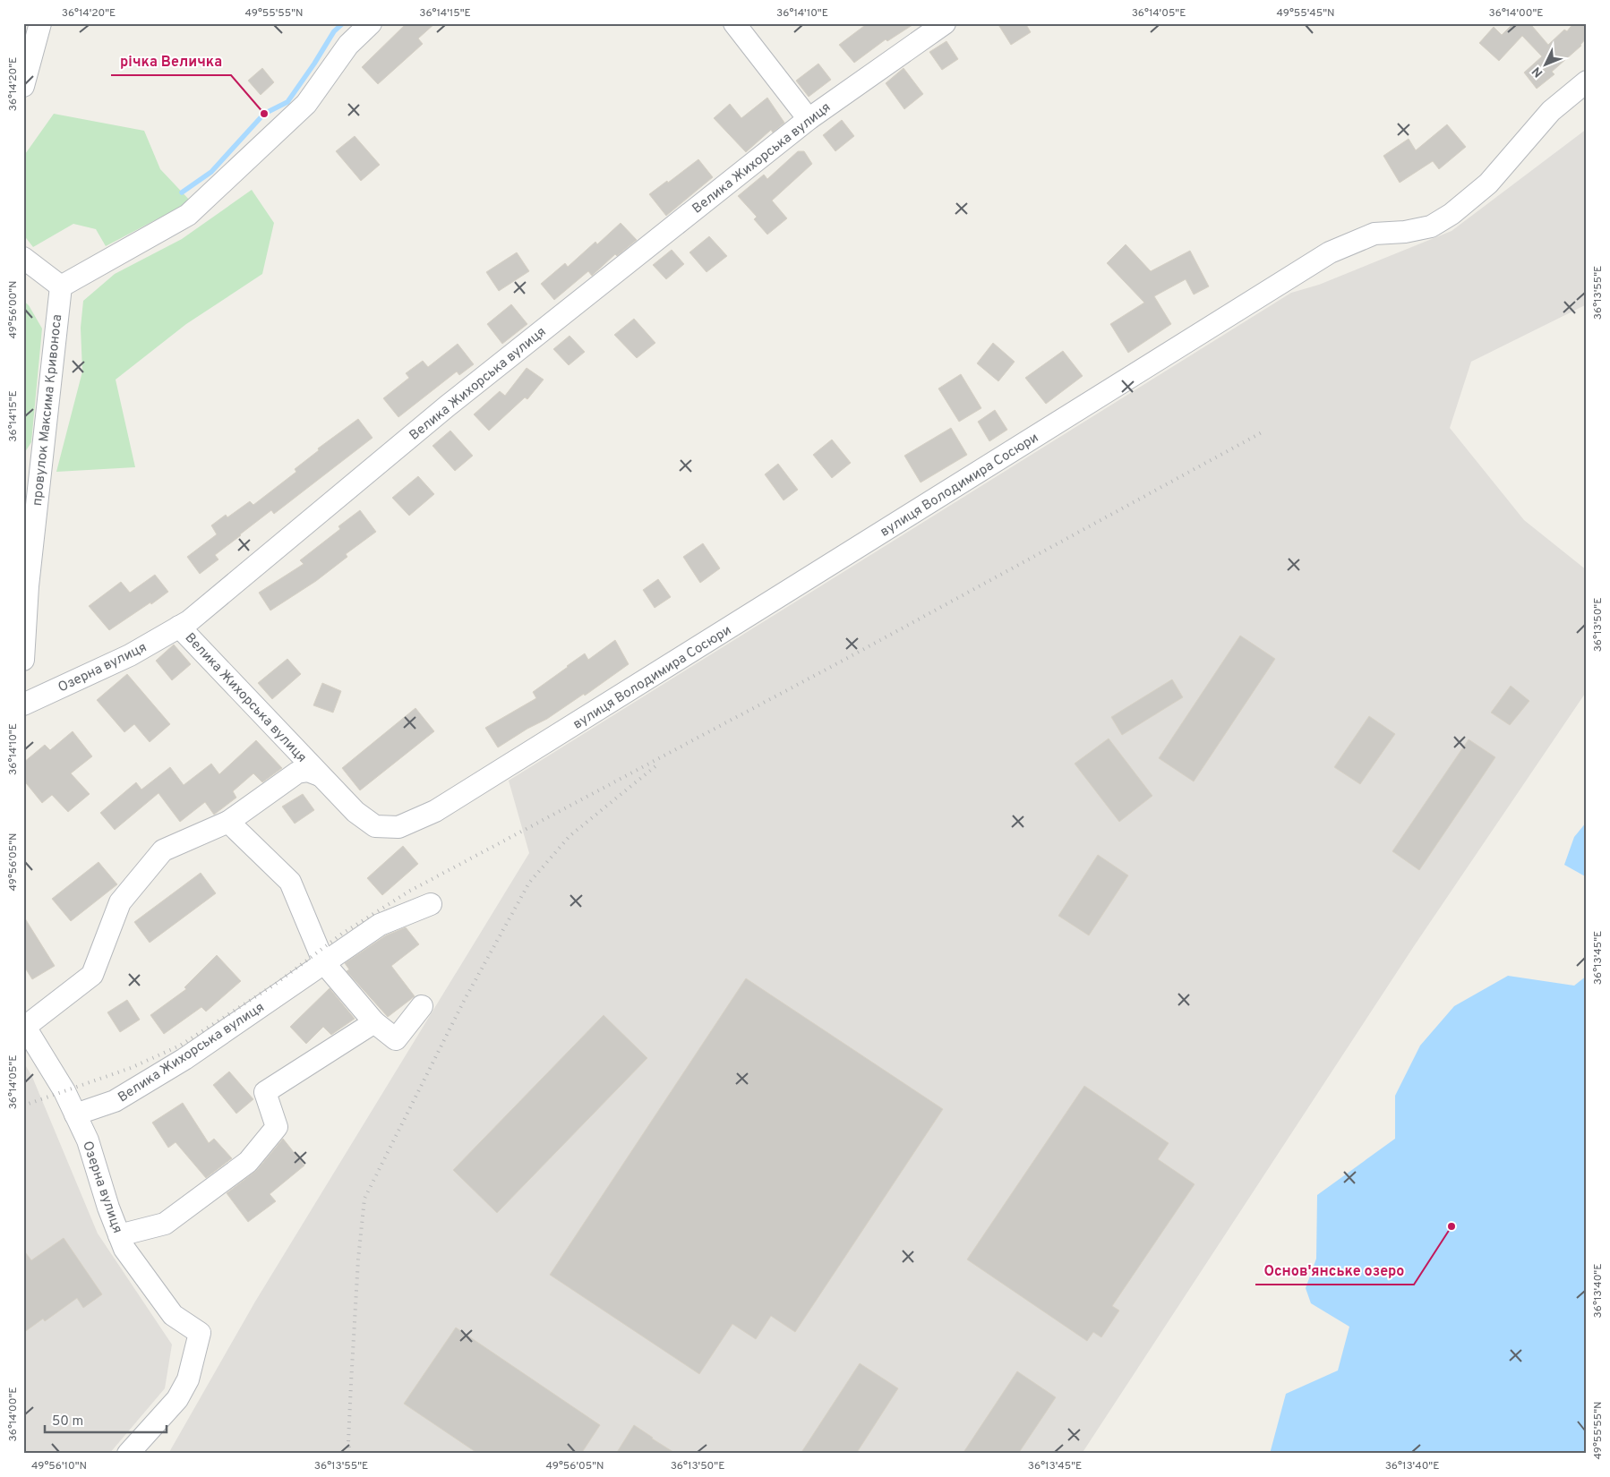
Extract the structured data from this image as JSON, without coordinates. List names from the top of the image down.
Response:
{
  "streets": {
    "street": [
      "Велика Жихорська вулиця",
      "провулок Максима Кривоноса",
      "вулиця Володимира Сосюри",
      "Озерна вулиця"
    ]
  },
  "crossings": [
    ["Велика Жихорська вулиця", "вулиця Володимира Сосюри"],
    ["Велика Жихорська вулиця", "Озерна вулиця"],
    ["вулиця Володимира Сосюри", "Озерна вулиця"]
  ],
  "places": ["річка Величка", "Основ'янське озеро"],
  "scale_bar": "50 m",
  "north": "bottom left",
  "coordinates": [
    "36°14'20\"E",
    "49°55'55\"N",
    "36°14'15\"E",
    "36°14'10\"E",
    "36°14'05\"E",
    "49°55'45\"N",
    "36°14'00\"E",
    "36°13'55\"E",
    "49°56'00\"N",
    "36°13'50\"E",
    "49°56'05\"N",
    "36°13'45\"E",
    "36°13'40\"E",
    "49°56'10\"N"
  ]
}
